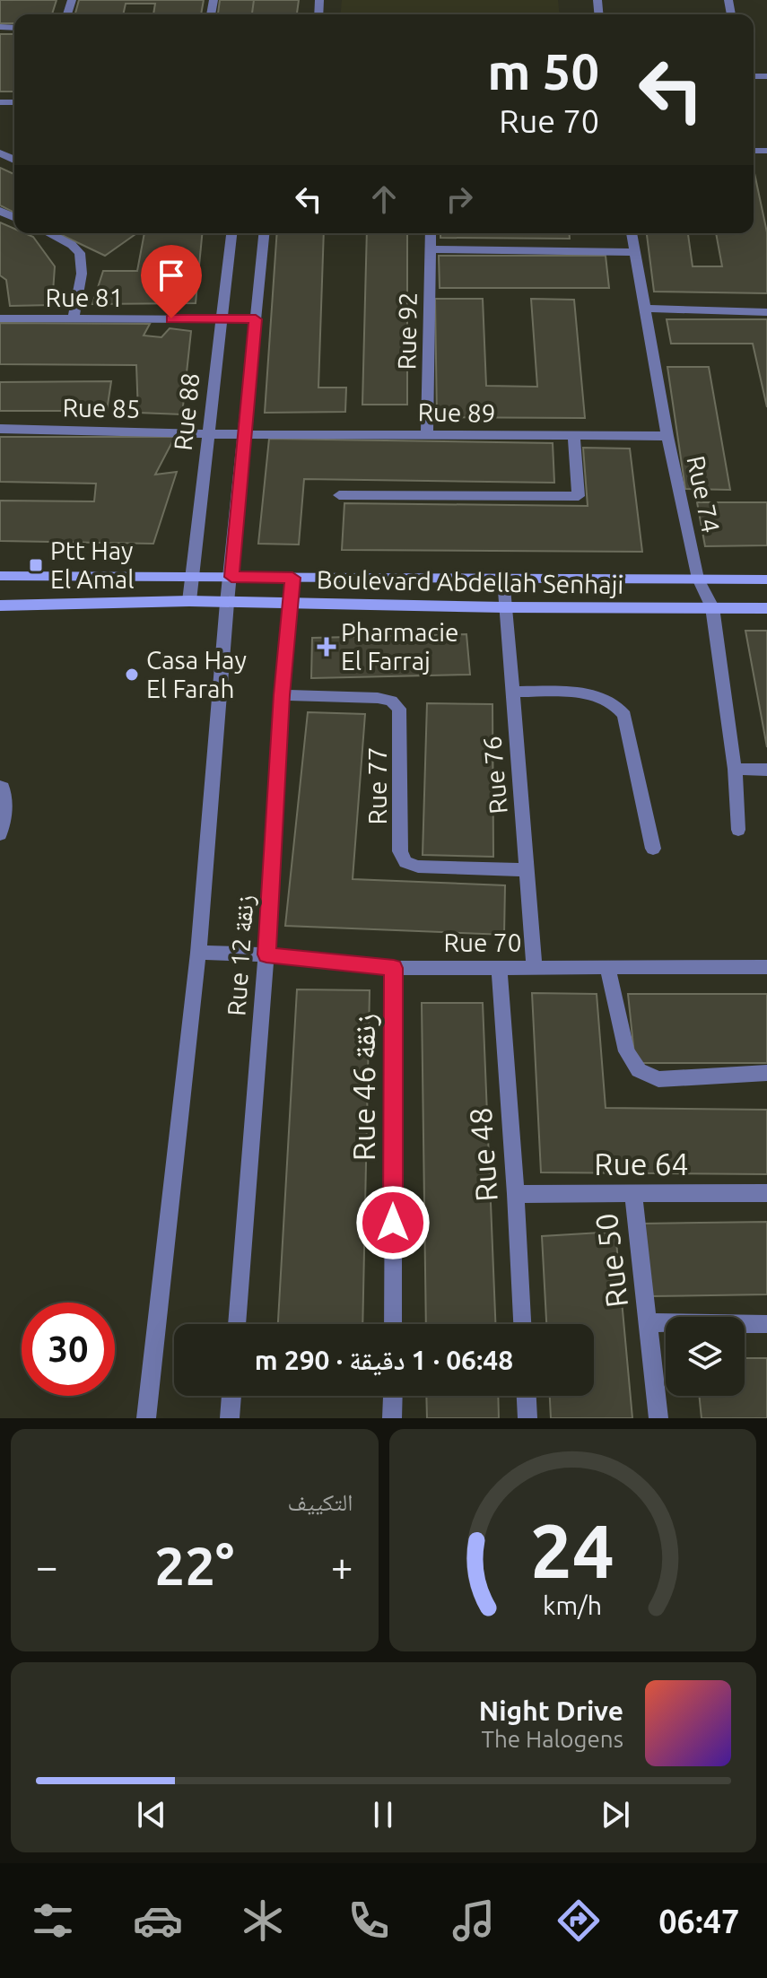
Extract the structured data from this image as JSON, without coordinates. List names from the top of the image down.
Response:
{
  "streets": {
    "street": [
      "Rue 81",
      "Rue 92",
      "Rue 85",
      "Rue 88",
      "Rue 89",
      "Rue 74",
      "Boulevard Abdellah Senhaji",
      "Rue 76",
      "Rue 77",
      "Rue 70",
      "Rue 12 زنقة",
      "Rue 46 زنقة",
      "Rue 48",
      "Rue 64",
      "Rue 50"
    ]
  },
  "crossings": [
    ["Rue 81", "Rue 88"],
    ["Rue 92", "Rue 89"],
    ["Rue 85", "Rue 88"],
    ["Rue 85", "Rue 89"],
    ["Rue 88", "Boulevard Abdellah Senhaji"],
    ["Rue 89", "Rue 74"],
    ["Rue 74", "Boulevard Abdellah Senhaji"],
    ["Boulevard Abdellah Senhaji", "Rue 76"],
    ["Boulevard Abdellah Senhaji", "Rue 12 زنقة"],
    ["Rue 76", "Rue 77"],
    ["Rue 76", "Rue 70"],
    ["Rue 77", "Rue 12 زنقة"],
    ["Rue 70", "Rue 12 زنقة"],
    ["Rue 70", "Rue 46 زنقة"],
    ["Rue 70", "Rue 48"],
    ["Rue 48", "Rue 64"],
    ["Rue 64", "Rue 50"]
  ],
  "places": {
    "transit": ["Ptt Hay El Amal"],
    "health": ["Pharmacie El Farraj"],
    "other": ["Casa Hay El Farah"]
  },
  "page": {
    "turn": ["50 m", "Rue 70"],
    "limit": "30",
    "trip": "06:48 · 1 دقيقة · 290 m",
    "tile": "التكييف",
    "heat": ["−", "22°", "+"],
    "song": ["Night Drive", "The Halogens"],
    "tabs": "06:47",
    "gauge": ["24", "km/h"]
  }
}
